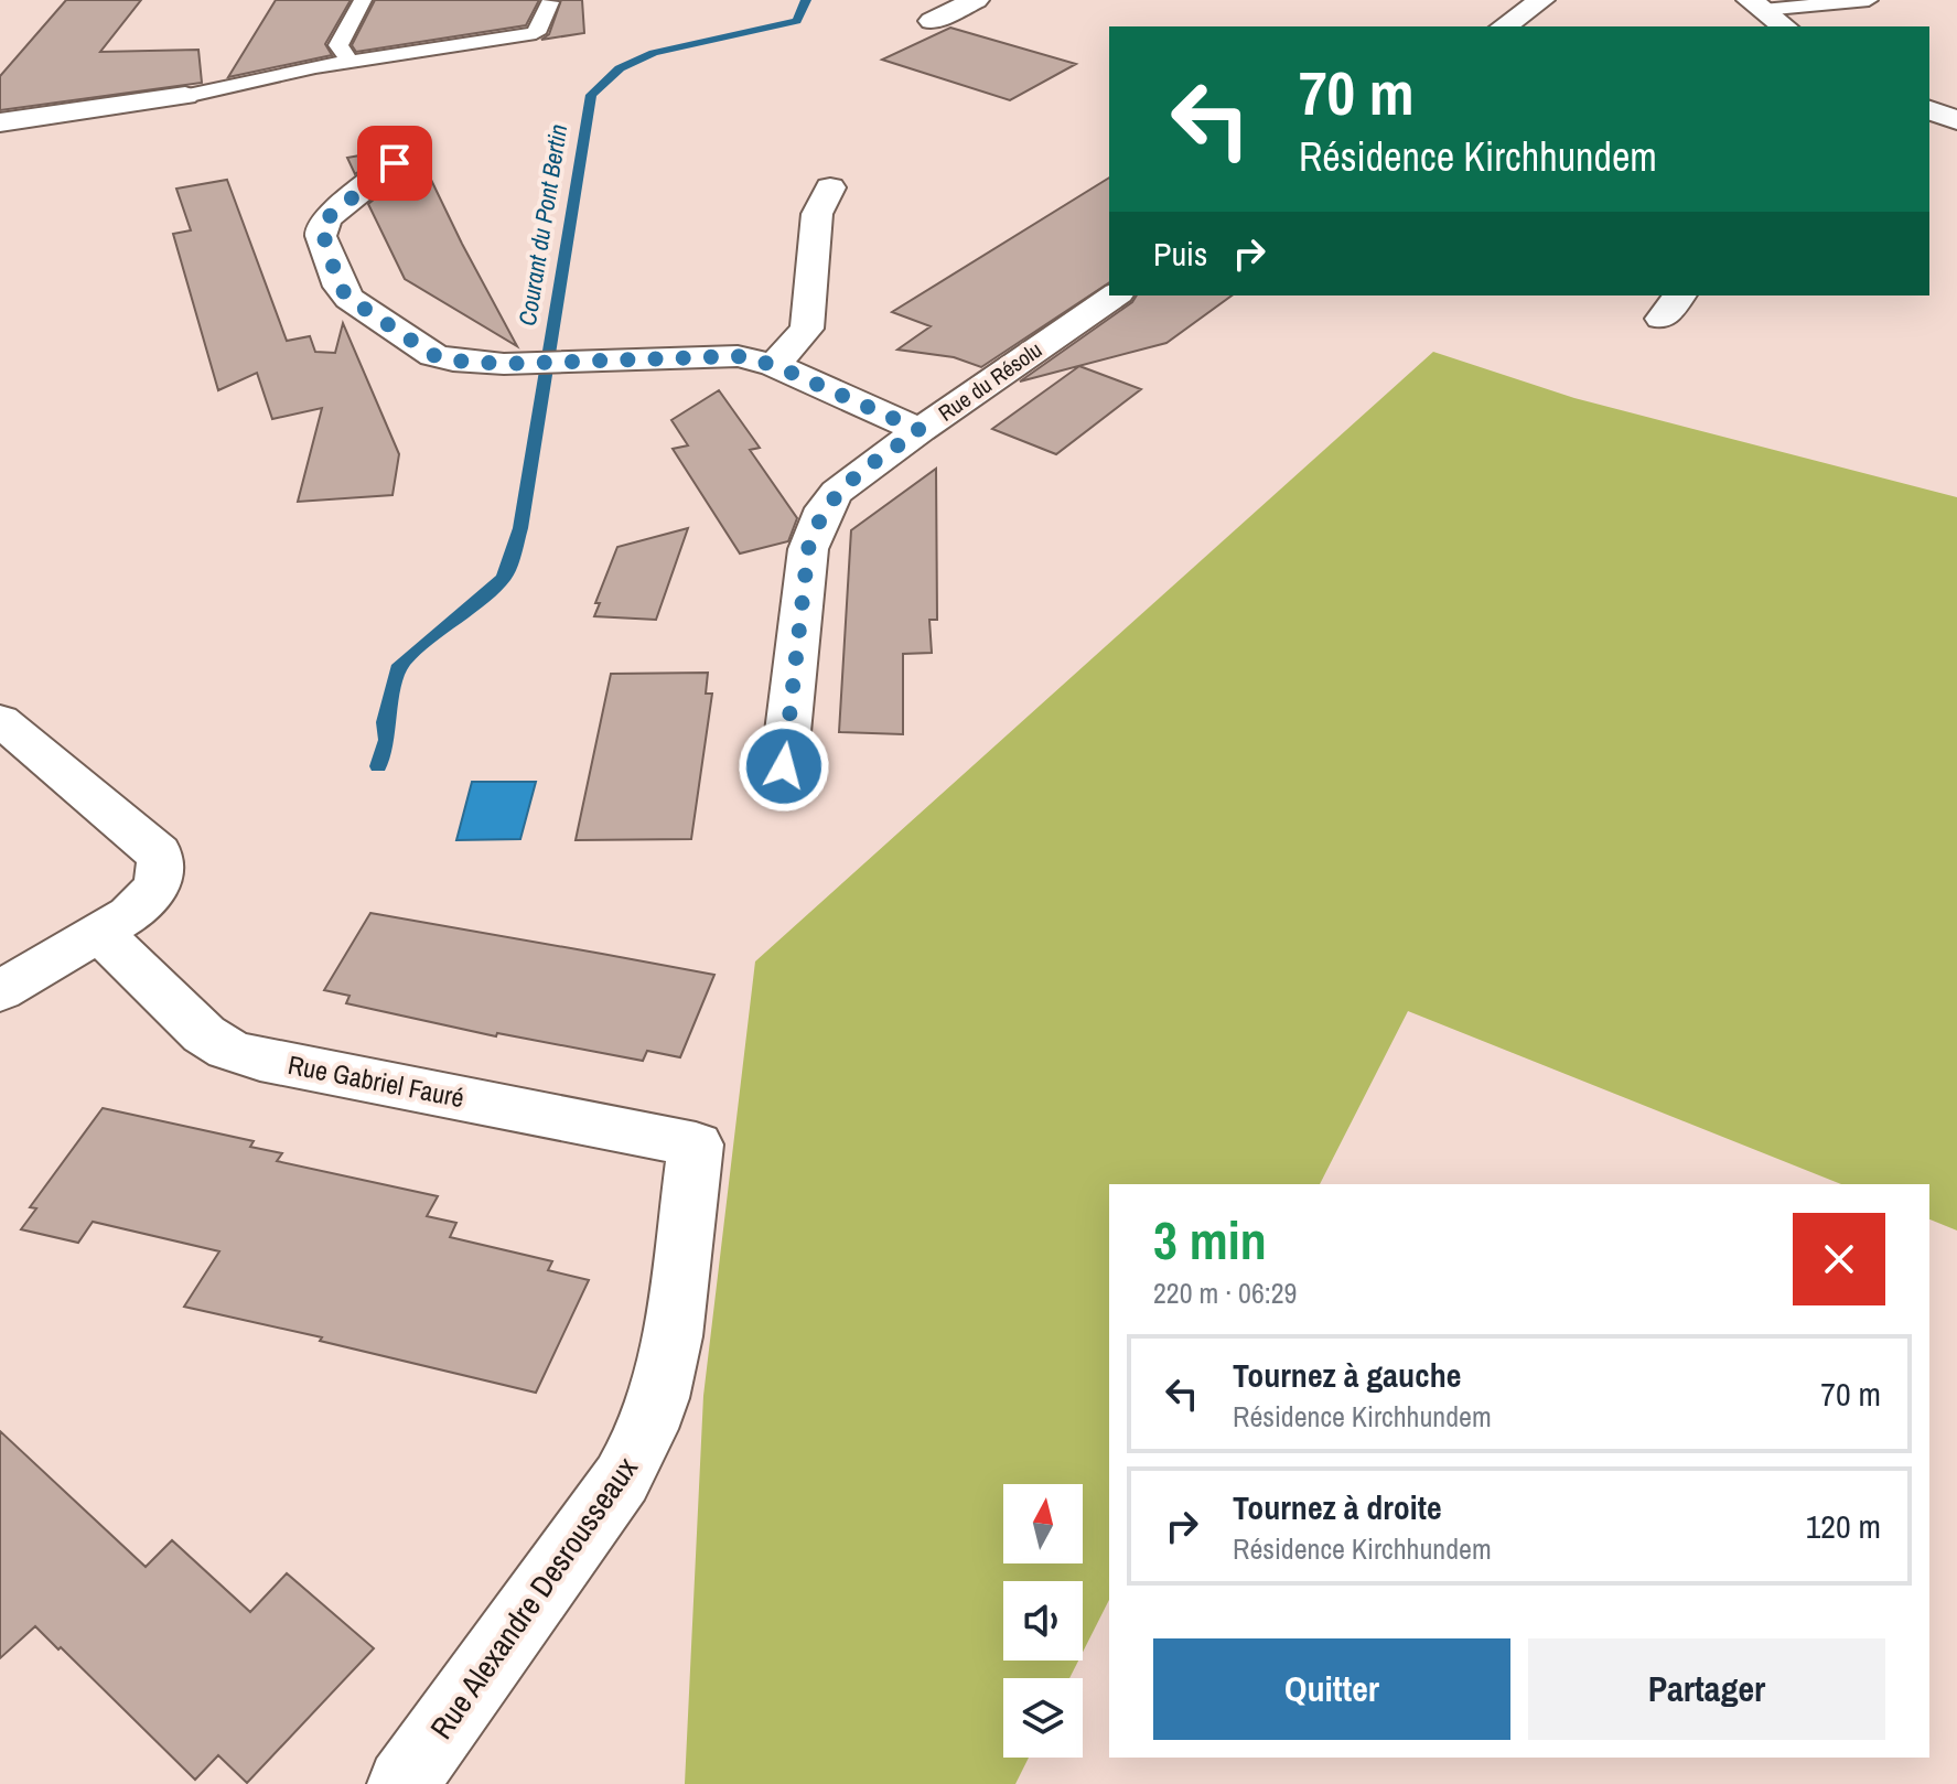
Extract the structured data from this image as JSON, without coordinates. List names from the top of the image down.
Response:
{
  "streets": {
    "street": ["Rue du Résolu", "Rue Gabriel Fauré", "Rue Alexandre Desrousseaux"]
  },
  "crossings": [
    ["Rue Gabriel Fauré", "Rue Alexandre Desrousseaux"]
  ],
  "water": ["Courant du Pont Bertin"],
  "north": "top",
  "page": {
    "turn": ["70 m", "Résidence Kirchhundem"],
    "then": "Puis",
    "heading": ["3 min", "220 m · 06:29"],
    "list": [
      {
        "name": "Tournez à gauche",
        "note": "Résidence Kirchhundem",
        "value": "70 m"
      },
      {
        "name": "Tournez à droite",
        "note": "Résidence Kirchhundem",
        "value": "120 m"
      }
    ],
    "buttons": ["Quitter", "Partager"]
  }
}
